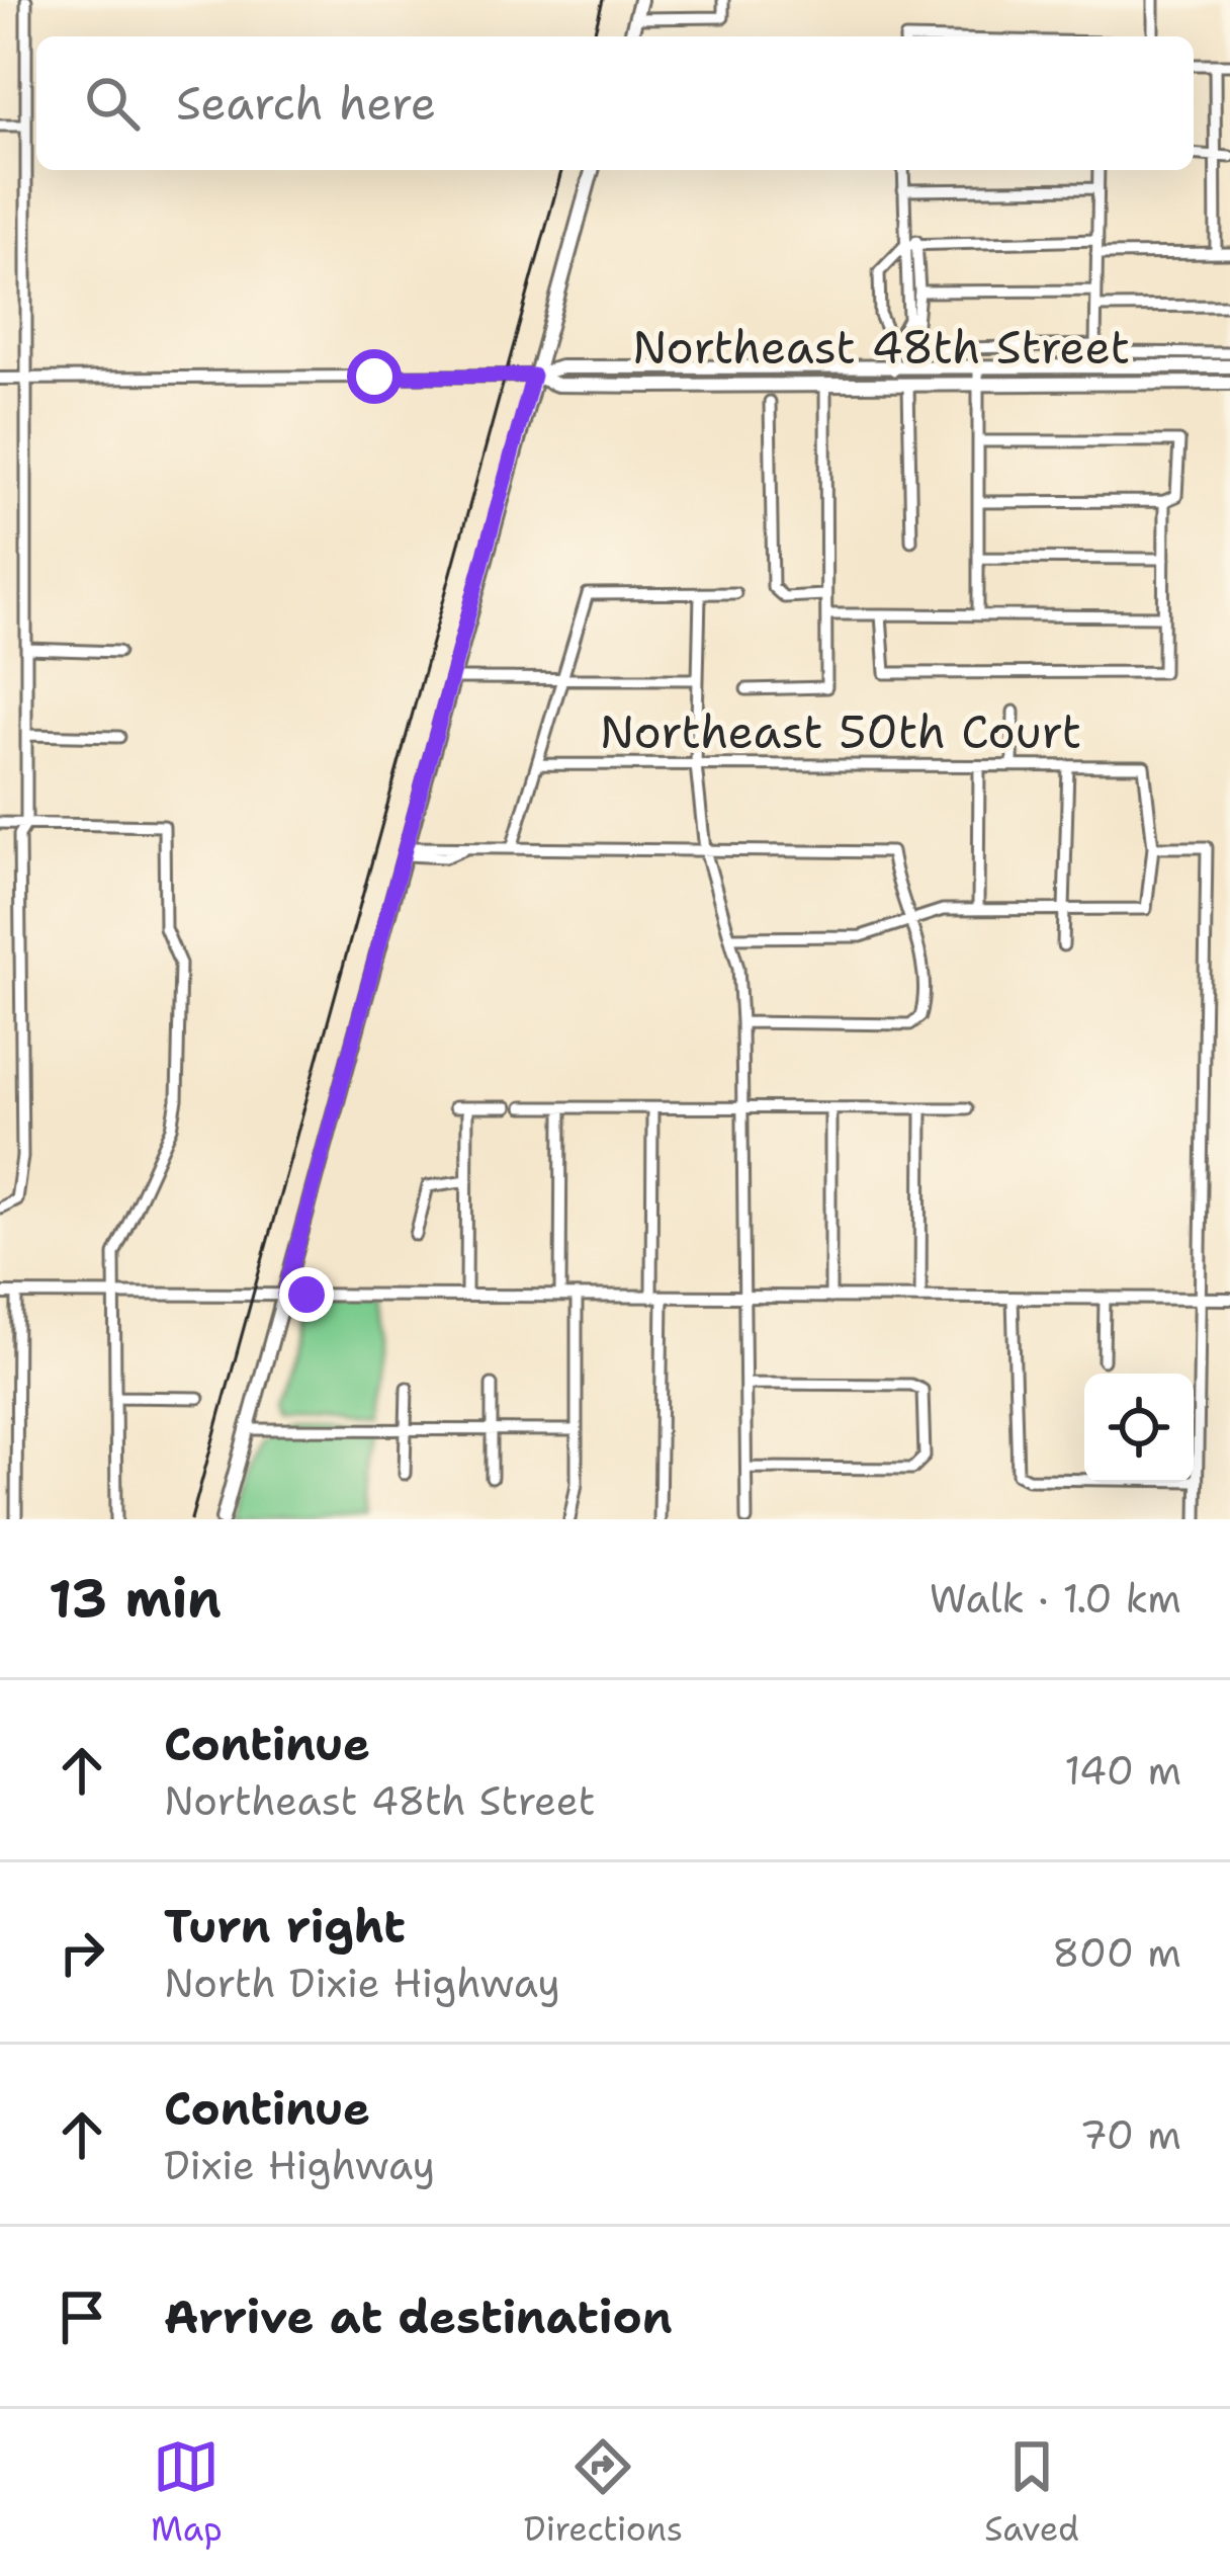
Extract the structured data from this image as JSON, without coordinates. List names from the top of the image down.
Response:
{
  "streets": {
    "main road": ["Northeast 48th Street"],
    "street": ["Northeast 50th Court"]
  },
  "page": {
    "search": "Search here",
    "heading": ["13 min", "Walk · 1.0 km"],
    "list": [
      ["Continue", "Northeast 48th Street", "140 m"],
      ["Turn right", "North Dixie Highway", "800 m"],
      ["Continue", "Dixie Highway", "70 m"],
      "Arrive at destination"
    ],
    "nav": ["Map", "Directions", "Saved"]
  }
}
